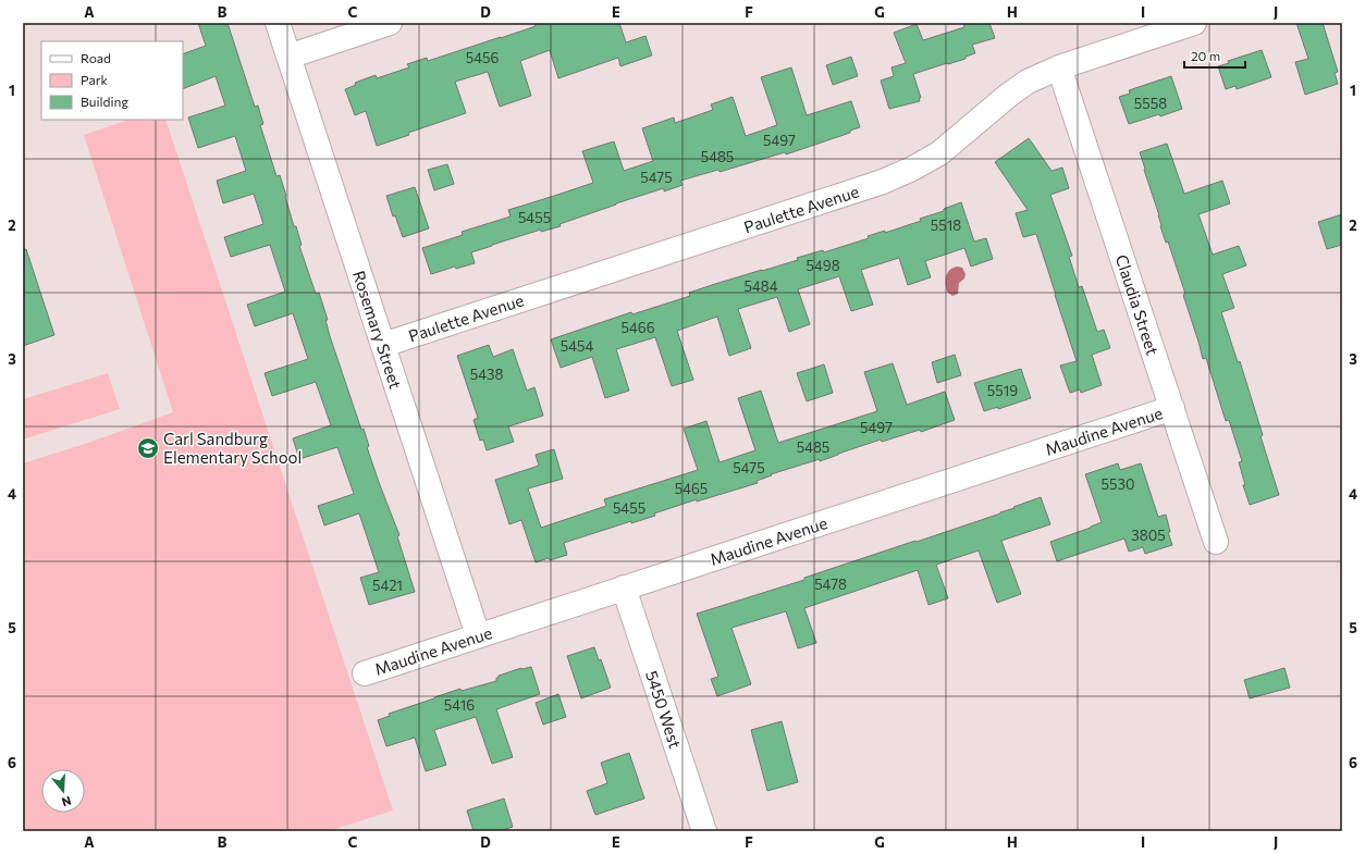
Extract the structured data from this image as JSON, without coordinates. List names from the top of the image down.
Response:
{
  "streets": {
    "street": [
      "Paulette Avenue",
      "Claudia Street",
      "Rosemary Street",
      "Maudine Avenue",
      "5450 West"
    ]
  },
  "crossings": [
    ["Paulette Avenue", "Claudia Street"],
    ["Paulette Avenue", "Rosemary Street"],
    ["Claudia Street", "Maudine Avenue"],
    ["Rosemary Street", "Maudine Avenue"],
    ["Maudine Avenue", "5450 West"]
  ],
  "places": {
    "school or university": ["Carl Sandburg Elementary School"]
  },
  "house_numbers": [
    "5456",
    "5558",
    "5497",
    "5485",
    "5475",
    "5455",
    "5518",
    "5498",
    "5484",
    "5466",
    "5454",
    "5438",
    "5519",
    "5497",
    "5485",
    "5475",
    "5530",
    "5465",
    "5455",
    "3805",
    "5478",
    "5421",
    "5416"
  ],
  "legend": ["Road", "Park", "Building"],
  "scale_bar": "20 m",
  "north": "bottom",
  "grid": {
    "columns": [
      "A",
      "B",
      "C",
      "D",
      "E",
      "F",
      "G",
      "H",
      "I",
      "J"
    ],
    "rows": [
      "1",
      "2",
      "3",
      "4",
      "5",
      "6"
    ]
  }
}
